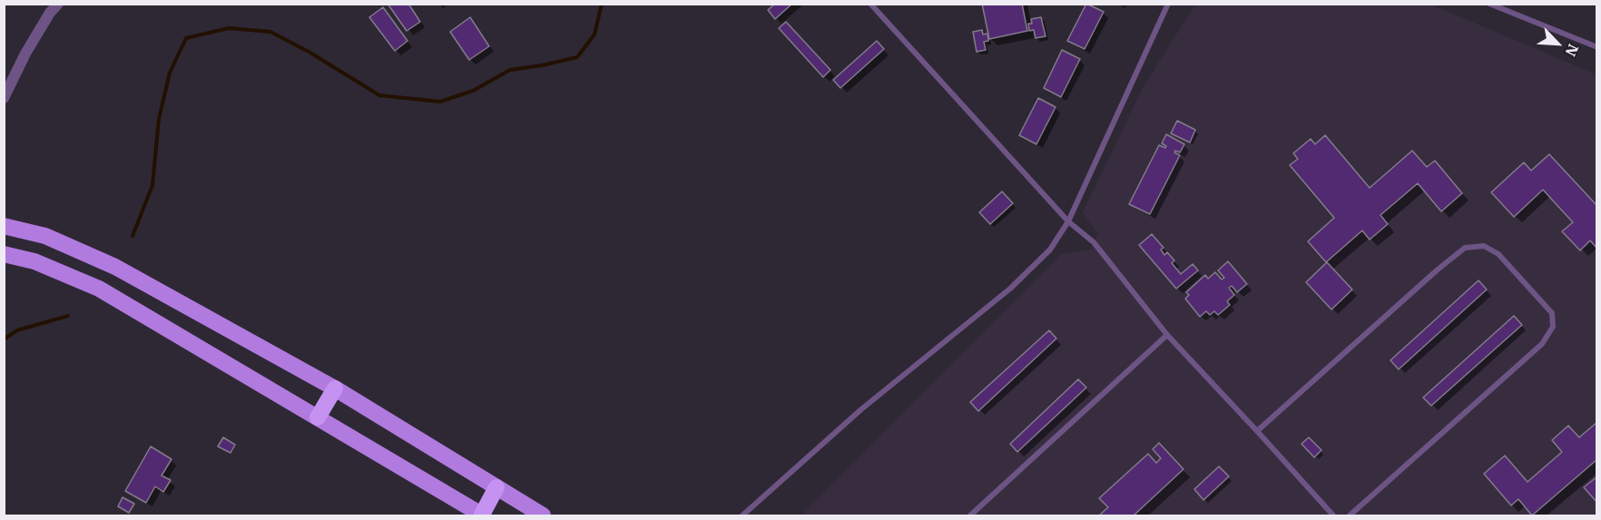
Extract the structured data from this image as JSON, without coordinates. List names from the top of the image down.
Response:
{
  "north": "bottom right"
}
